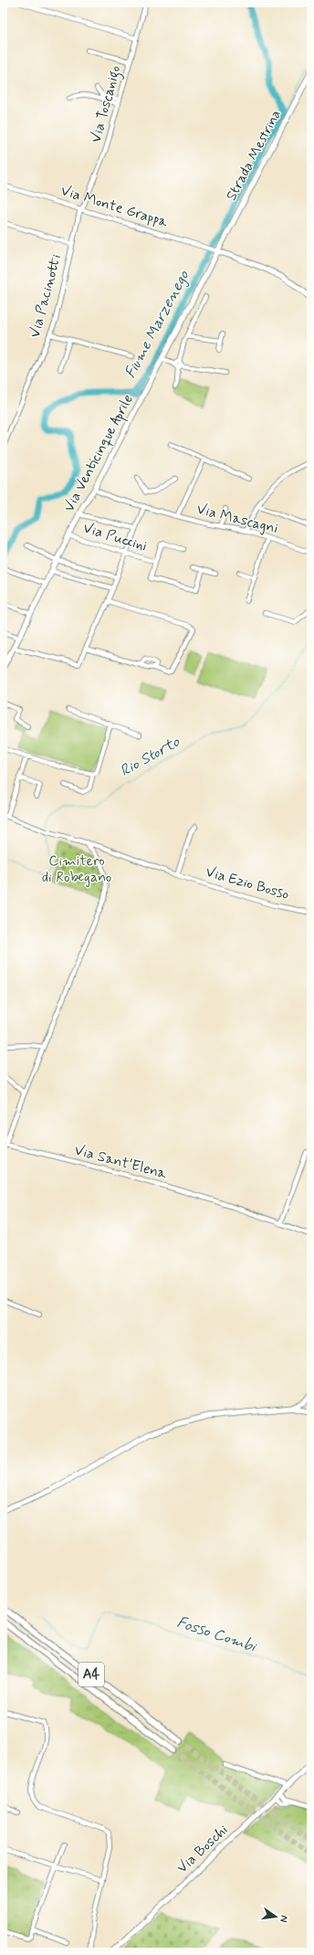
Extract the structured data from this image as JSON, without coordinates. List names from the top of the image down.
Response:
{
  "streets": {
    "highway": ["A4"],
    "main road": ["Strada Mestrina", "Via Venticinque Aprile", "Via Boschi"],
    "street": [
      "Via Toscanigo",
      "Via Monte Grappa",
      "Via Pacinotti",
      "Via Mascagni",
      "Via Puccini",
      "Via Ezio Bosso",
      "Via Sant'Elena"
    ]
  },
  "crossings": [
    ["Via Toscanigo", "Via Monte Grappa"],
    ["Via Toscanigo", "Via Pacinotti"],
    ["Strada Mestrina", "Via Monte Grappa"],
    ["Strada Mestrina", "Via Venticinque Aprile"],
    ["Via Monte Grappa", "Via Pacinotti"],
    ["Via Monte Grappa", "Via Venticinque Aprile"],
    ["Via Venticinque Aprile", "Via Mascagni"],
    ["Via Venticinque Aprile", "Via Puccini"]
  ],
  "water": ["Fiume Marzenego", "Rio Storto", "Fosso Combi"],
  "parks": ["Cimitero di Robegano"],
  "north": "right"
}
